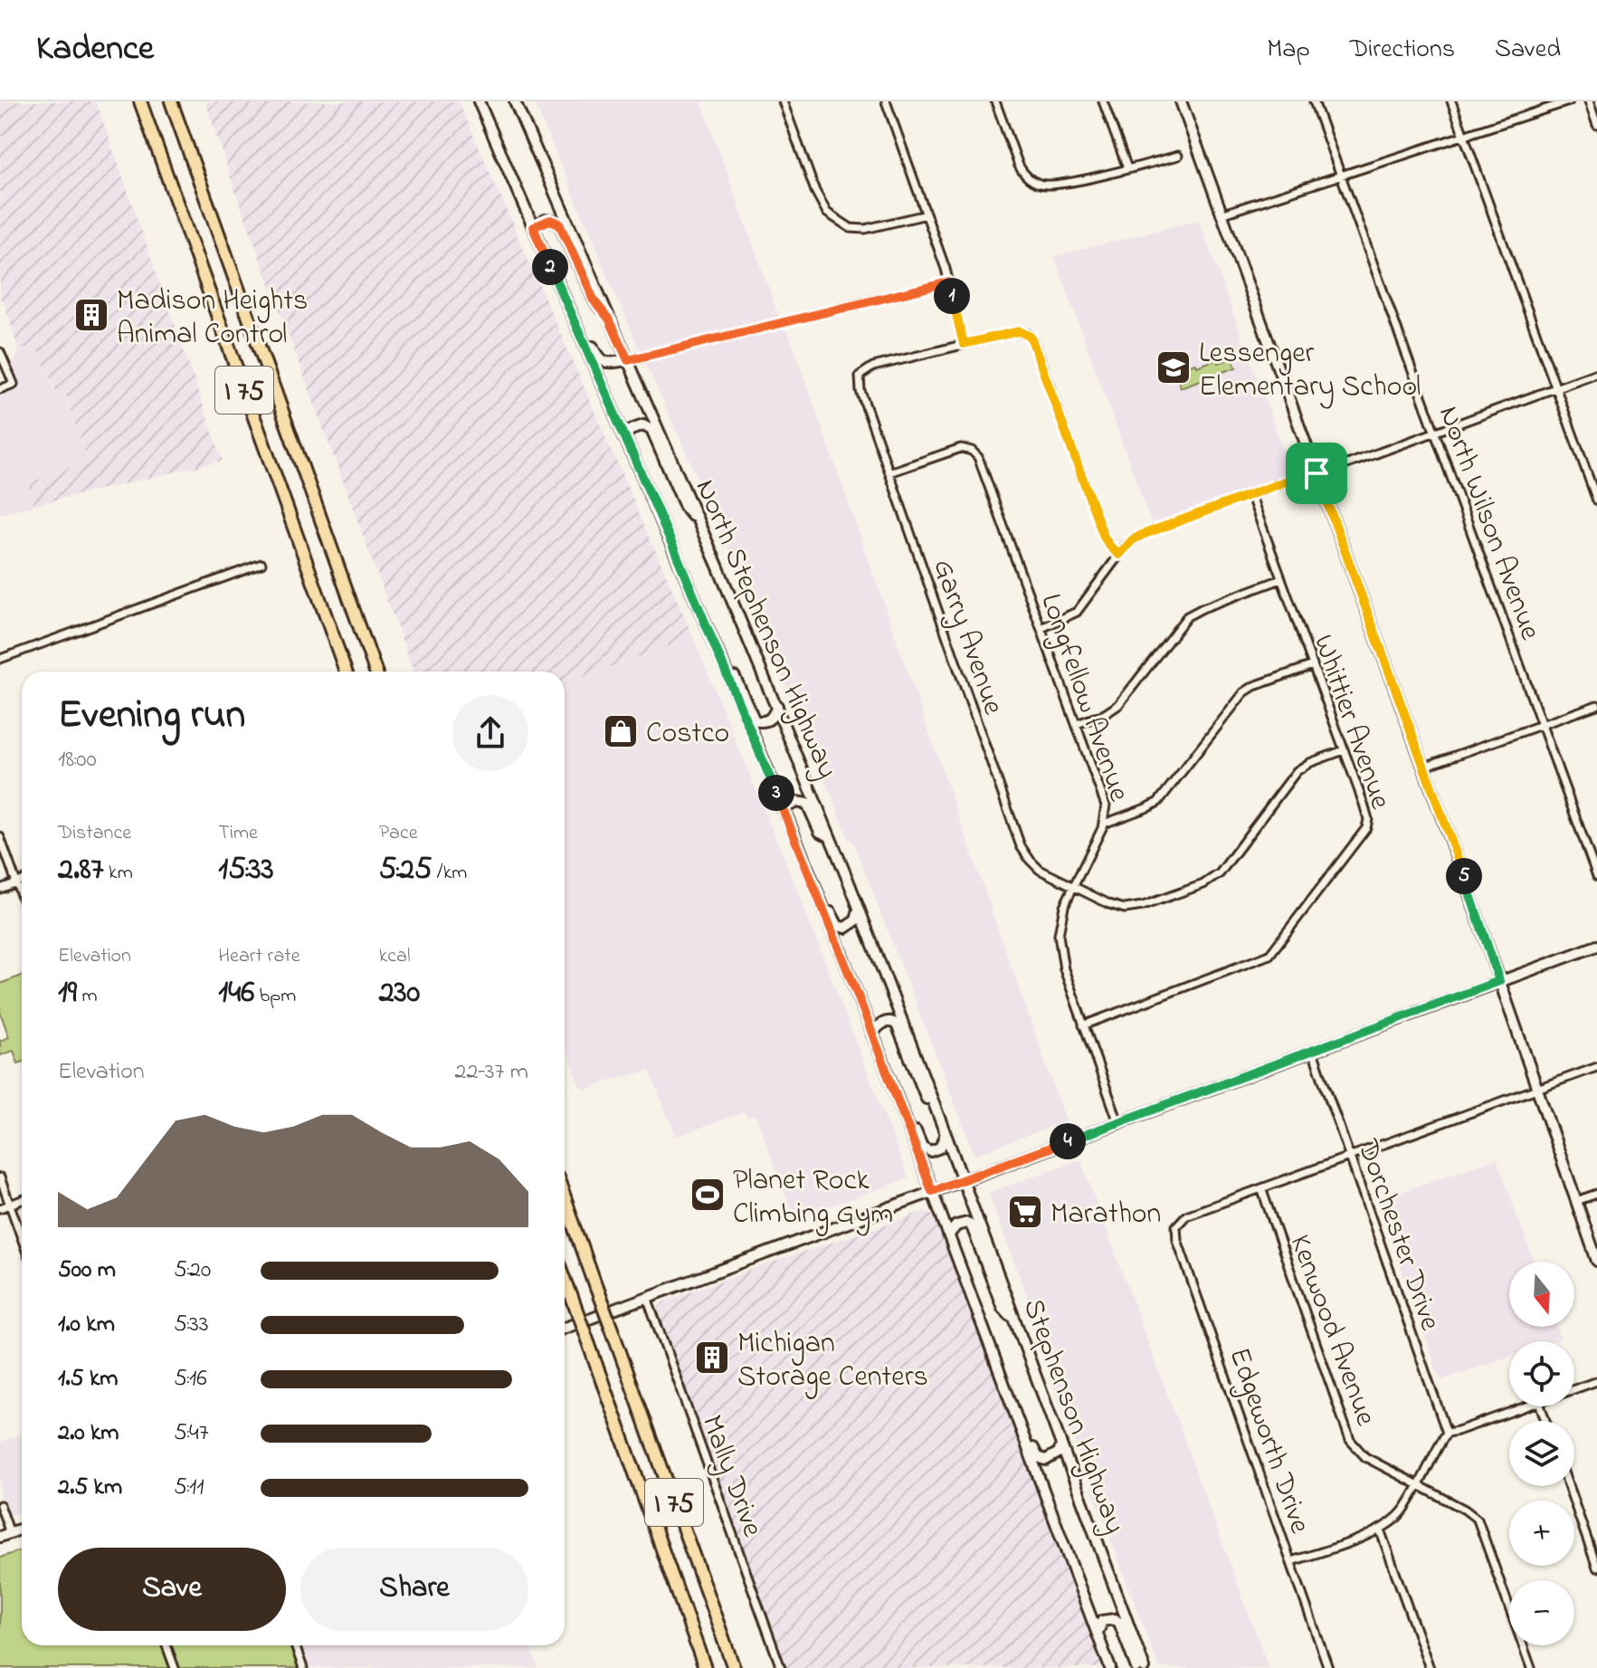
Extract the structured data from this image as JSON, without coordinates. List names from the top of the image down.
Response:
{
  "streets": {
    "highway": ["I 75"],
    "main road": ["North Stephenson Highway", "Stephenson Highway"],
    "street": [
      "North Wilson Avenue",
      "Garry Avenue",
      "Longfellow Avenue",
      "Whittier Avenue",
      "Dorchester Drive",
      "Kenwood Avenue",
      "Edgeworth Drive",
      "Mally Drive"
    ]
  },
  "crossings": [
    ["North Stephenson Highway", "Stephenson Highway"],
    ["Garry Avenue", "Longfellow Avenue"],
    ["Garry Avenue", "Whittier Avenue"],
    ["Longfellow Avenue", "Whittier Avenue"],
    ["Kenwood Avenue", "Edgeworth Drive"]
  ],
  "places": {
    "building": ["Madison Heights Animal Control", "Michigan Storage Centers"],
    "school or university": ["Lessenger Elementary School"],
    "shop": ["Costco"],
    "sports": ["Planet Rock Climbing Gym"],
    "supermarket": ["Marathon"]
  },
  "north": "bottom",
  "page": {
    "header": "Kadence",
    "nav": ["Map", "Directions", "Saved"],
    "pins": [
      "2",
      "1",
      "3",
      "5",
      "4"
    ],
    "heading": ["Evening run", "18:00"],
    "stats": [
      ["Distance", "2.87 km"],
      ["Time", "15:33"],
      ["Pace", "5:25 /km"],
      ["Elevation", "19 m"],
      ["Heart rate", "146 bpm"],
      ["kcal", "230"]
    ],
    "chart": ["Elevation", "22–37 m"],
    "list": [
      {
        "name": "500 m",
        "note": "5:20"
      },
      {
        "name": "1.0 km",
        "note": "5:33"
      },
      {
        "name": "1.5 km",
        "note": "5:16"
      },
      {
        "name": "2.0 km",
        "note": "5:47"
      },
      {
        "name": "2.5 km",
        "note": "5:11"
      }
    ],
    "map_buttons": ["+", "−"],
    "buttons": ["Save", "Share"]
  }
}
